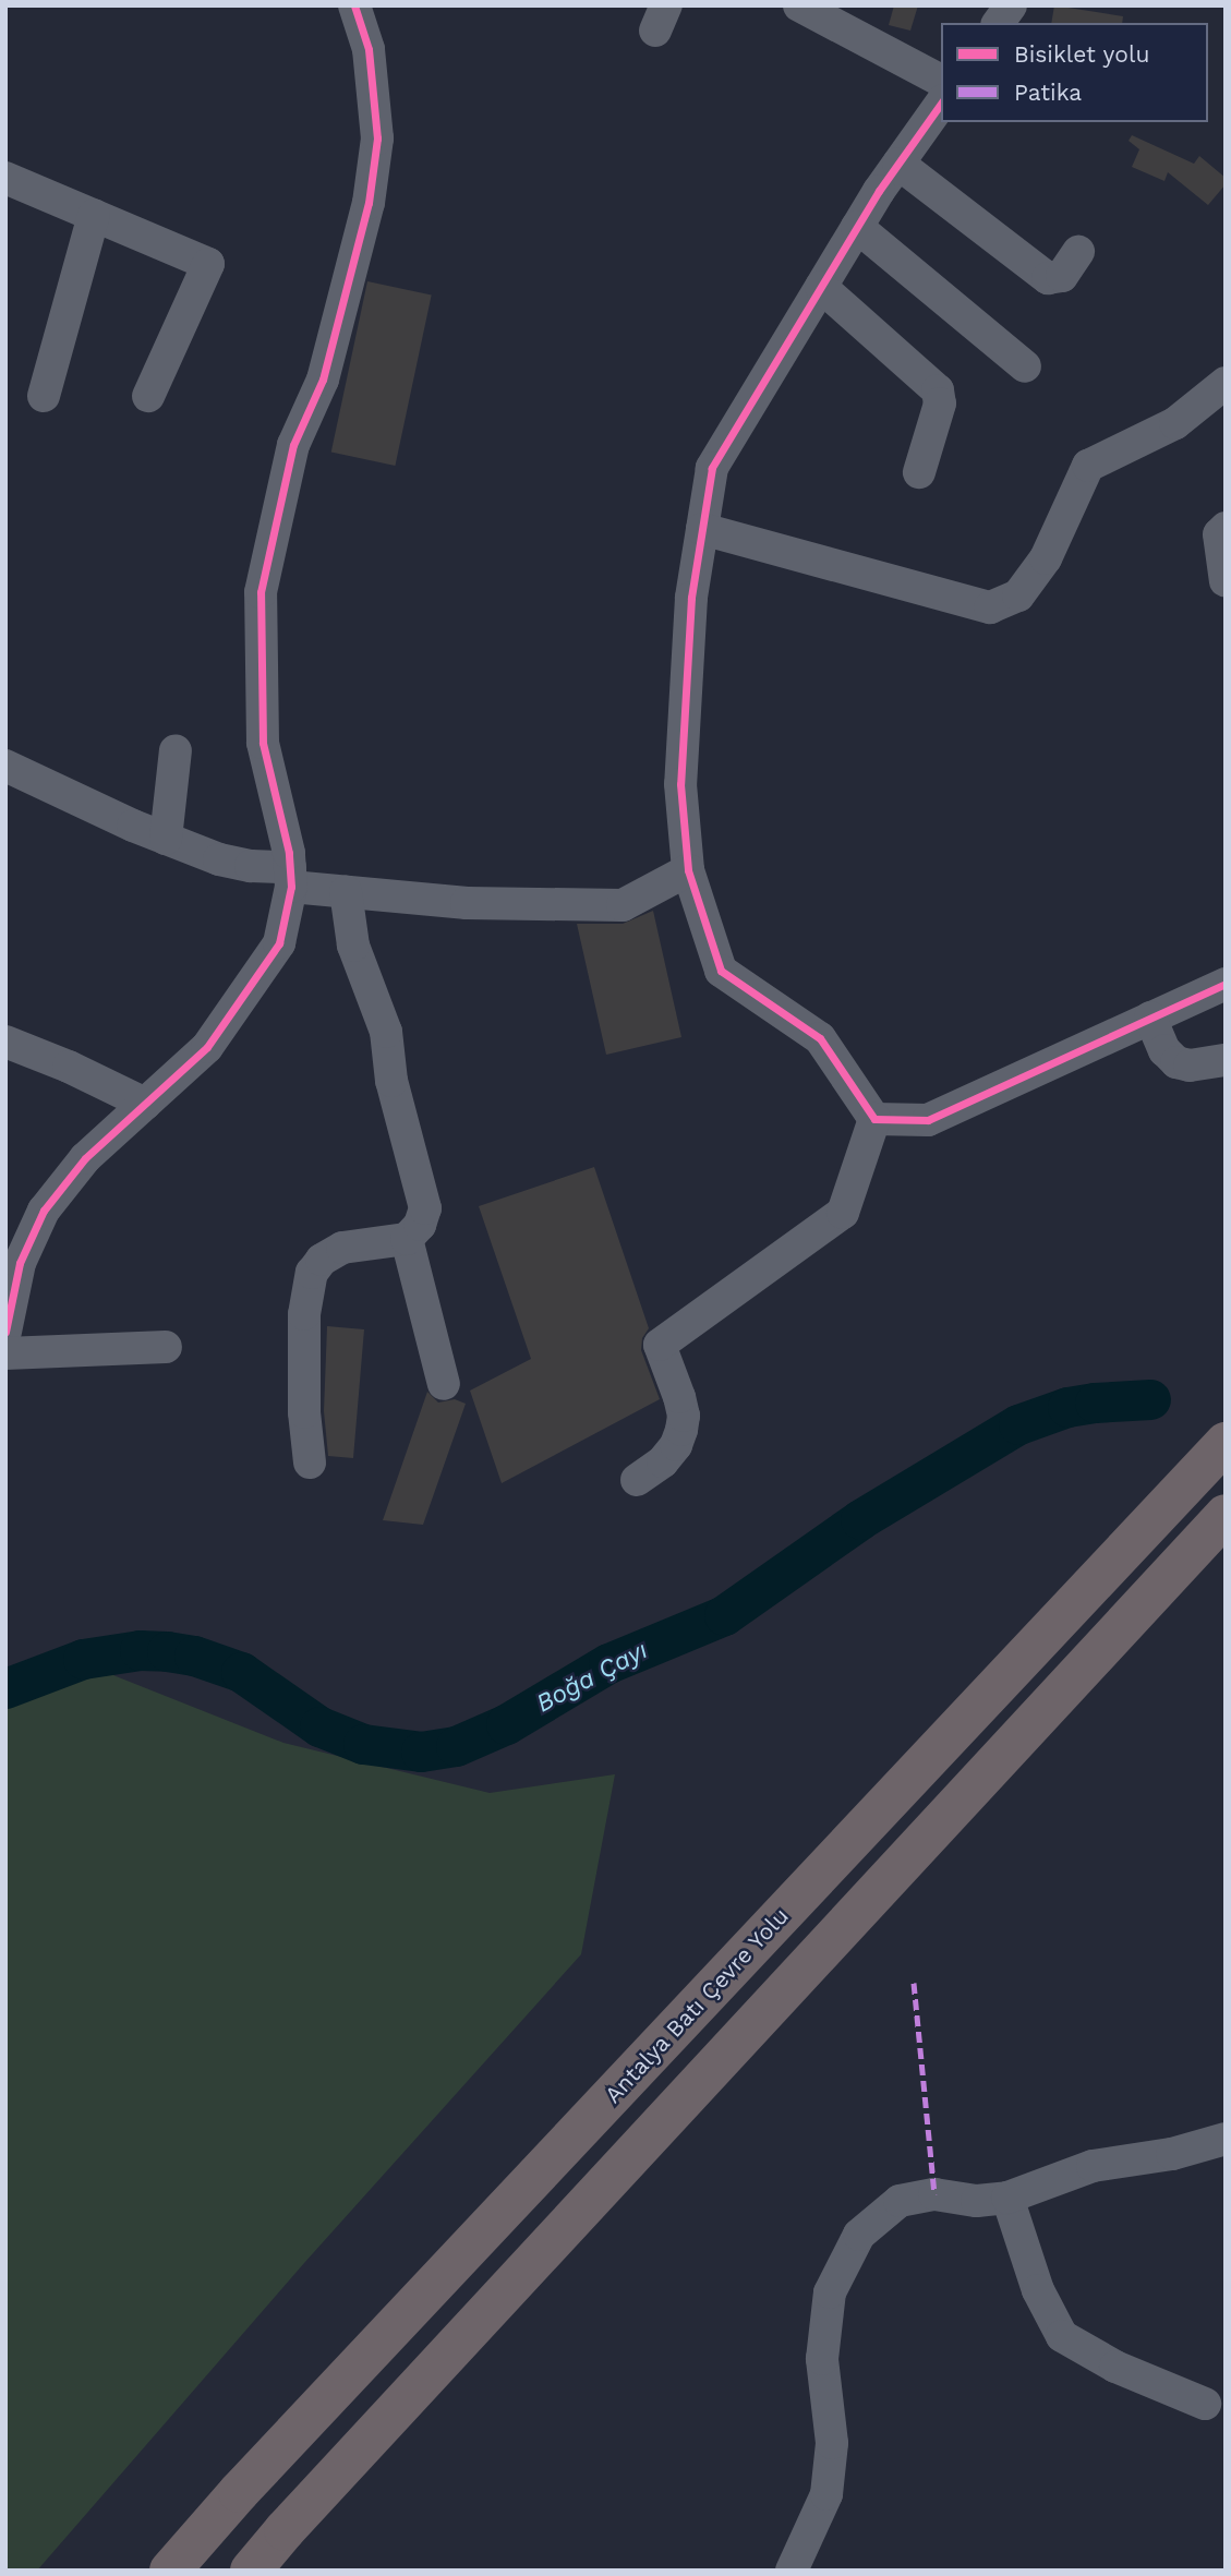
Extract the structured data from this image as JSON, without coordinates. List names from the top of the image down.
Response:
{
  "streets": {
    "highway": ["Antalya Batı Çevre Yolu"]
  },
  "water": ["Boğa Çayı"],
  "legend": ["Bisiklet yolu", "Patika"]
}
